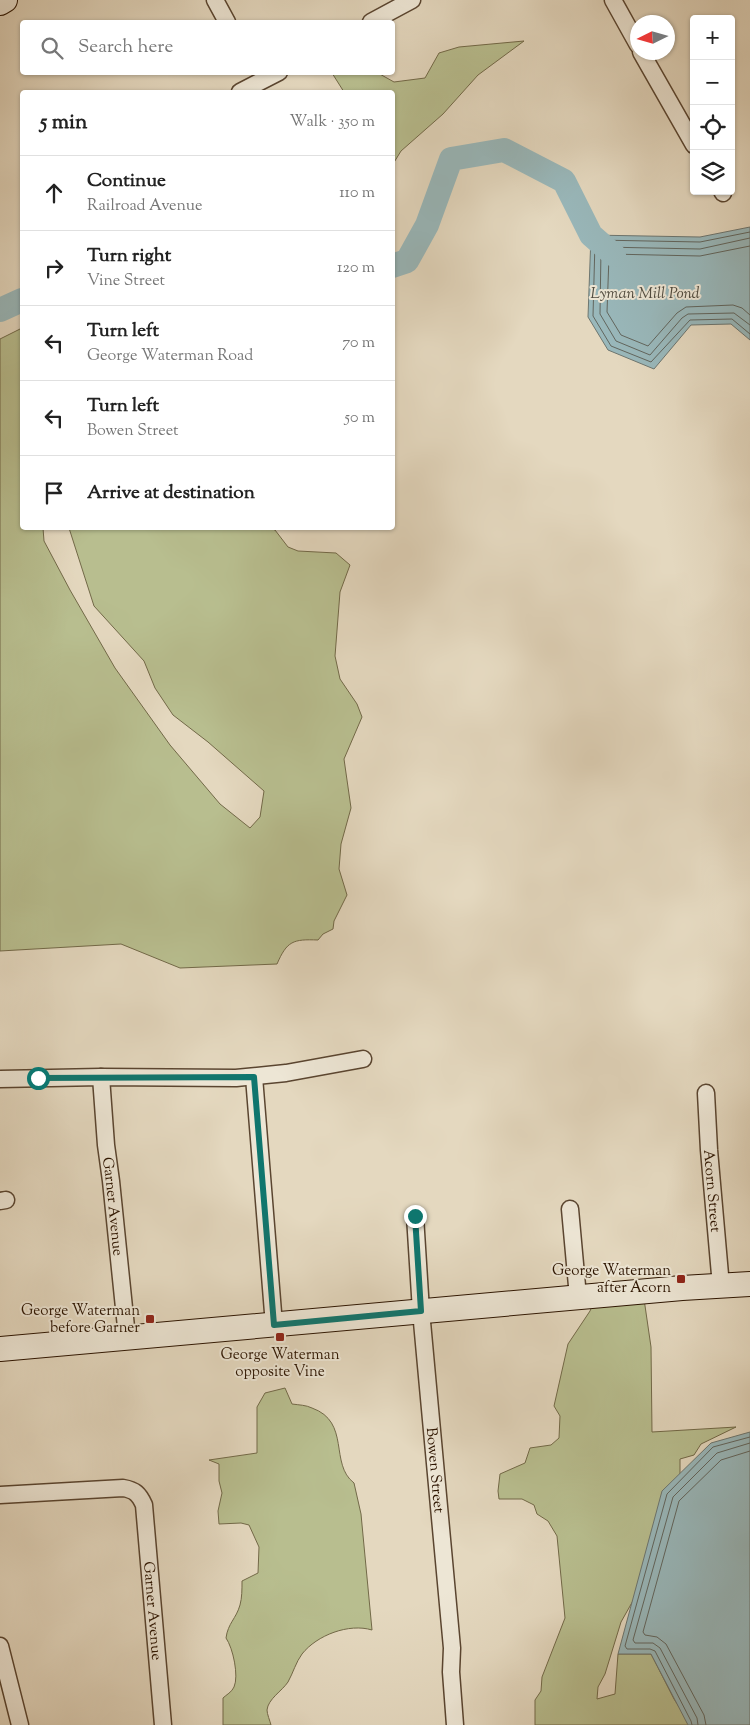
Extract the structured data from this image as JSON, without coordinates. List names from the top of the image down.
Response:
{
  "streets": {
    "street": ["Acorn Street", "Garner Avenue", "Bowen Street"]
  },
  "water": ["Lyman Mill Pond"],
  "places": {
    "transit": ["George Waterman after Acorn", "George Waterman before Garner", "George Waterman opposite Vine"]
  },
  "north": "left",
  "page": {
    "map_buttons": ["+", "−"],
    "search": "Search here",
    "heading": ["5 min", "Walk · 350 m"],
    "list": [
      ["Continue", "Railroad Avenue", "110 m"],
      ["Turn right", "Vine Street", "120 m"],
      ["Turn left", "George Waterman Road", "70 m"],
      ["Turn left", "Bowen Street", "50 m"],
      "Arrive at destination"
    ]
  }
}
